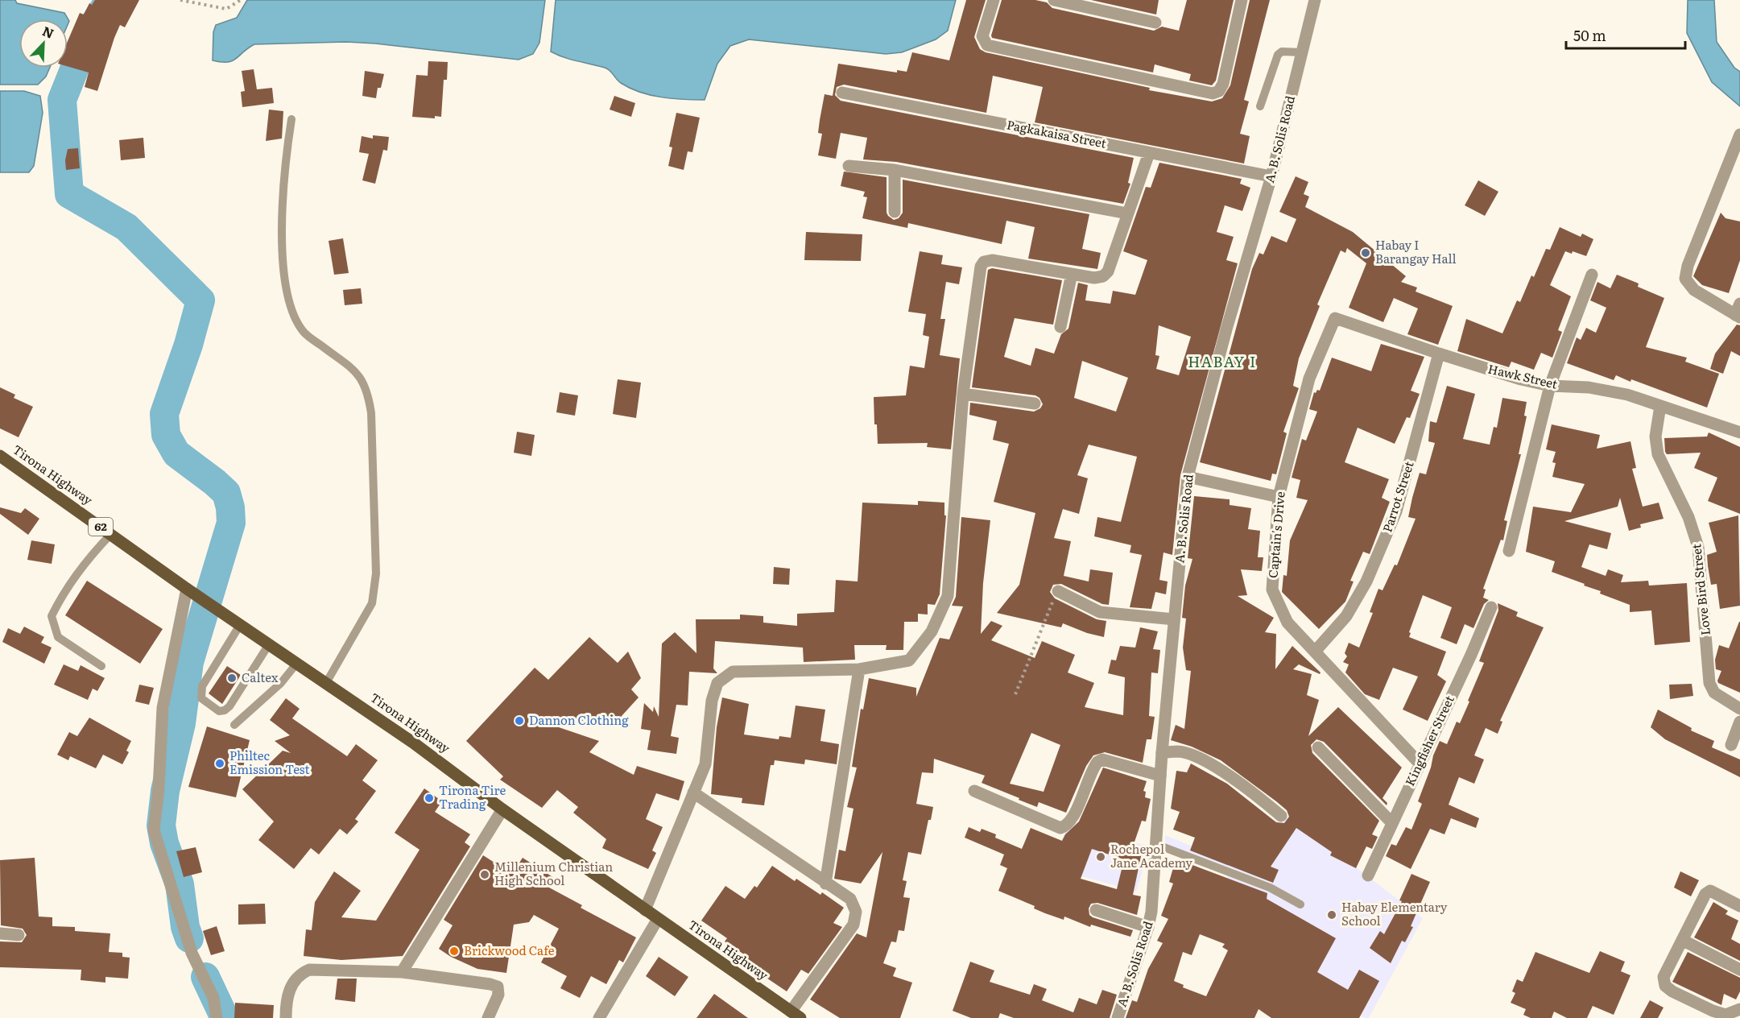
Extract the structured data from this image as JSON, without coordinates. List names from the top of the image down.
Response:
{
  "streets": {
    "main road": ["Tirona Highway", "62"],
    "street": [
      "Pagkakaisa Street",
      "A. B. Solis Road",
      "Hawk Street",
      "Parrot Street",
      "Captain's Drive",
      "Love Bird Street",
      "Kingfisher Street"
    ]
  },
  "crossings": [
    ["Pagkakaisa Street", "A. B. Solis Road"],
    ["Hawk Street", "Parrot Street"],
    ["Hawk Street", "Captain's Drive"],
    ["Hawk Street", "Love Bird Street"],
    ["Parrot Street", "Captain's Drive"],
    ["Captain's Drive", "Kingfisher Street"]
  ],
  "districts": ["HABAY I"],
  "places": [
    "Habay I Barangay Hall",
    "Caltex",
    "Dannon Clothing",
    "Philtec Emission Test",
    "Tirona Tire Trading",
    "Rochepol Jane Academy",
    "Millenium Christian High School",
    "Habay Elementary School",
    "Brickwood Cafe"
  ],
  "scale_bar": "50 m",
  "north": "top right"
}
